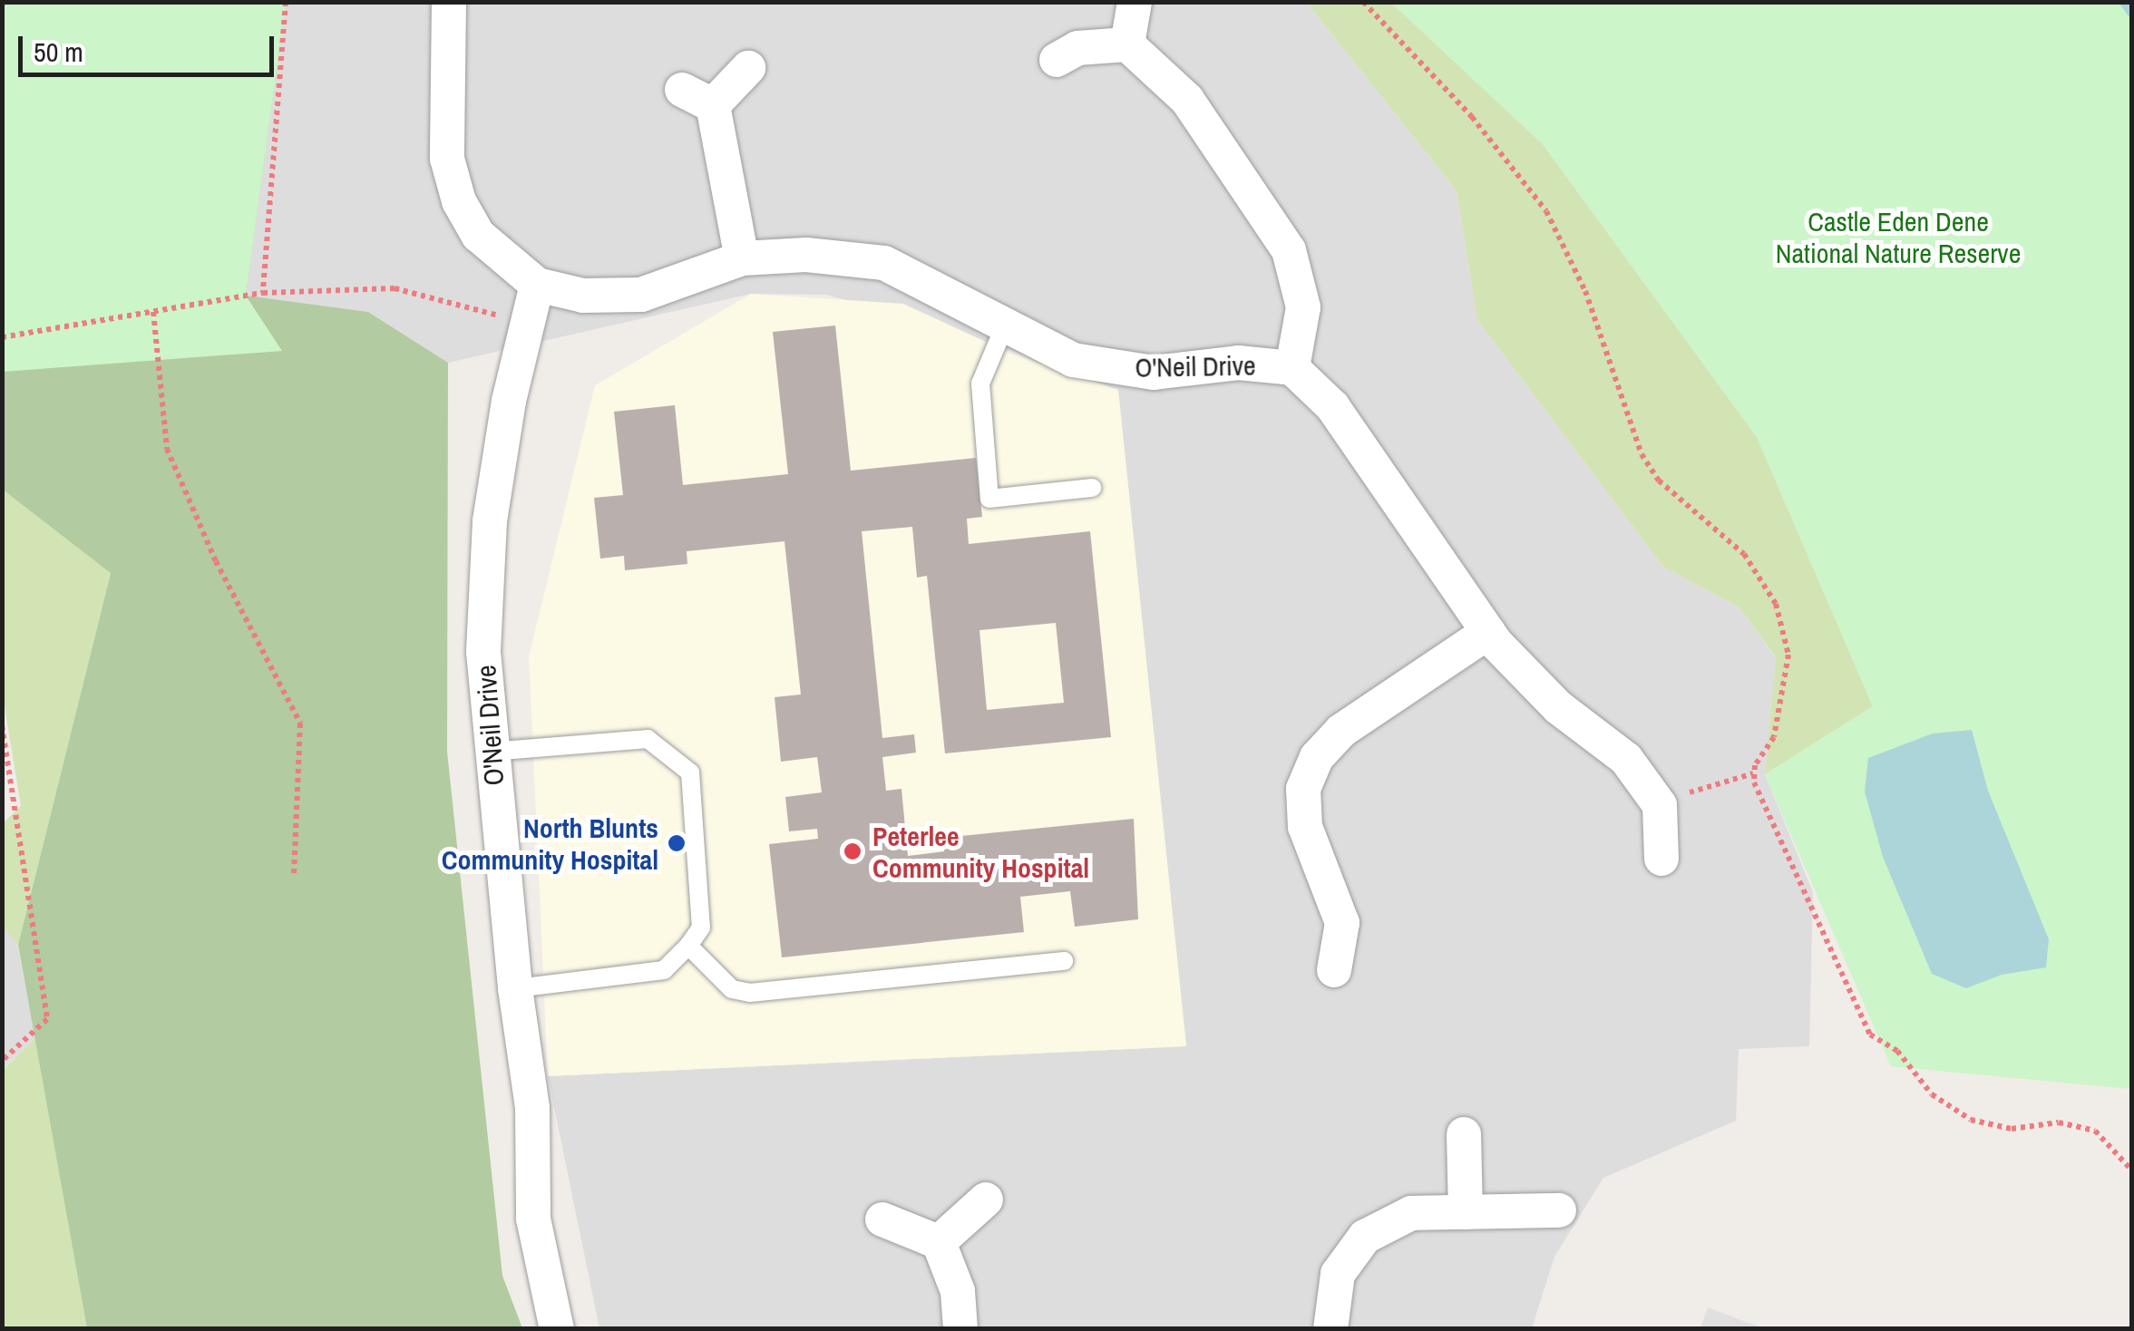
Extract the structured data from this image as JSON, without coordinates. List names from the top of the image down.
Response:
{
  "streets": {
    "street": ["O'Neil Drive"]
  },
  "parks": ["Castle Eden Dene National Nature Reserve"],
  "places": ["North Blunts Community Hospital", "Peterlee Community Hospital"],
  "scale_bar": "50 m"
}
